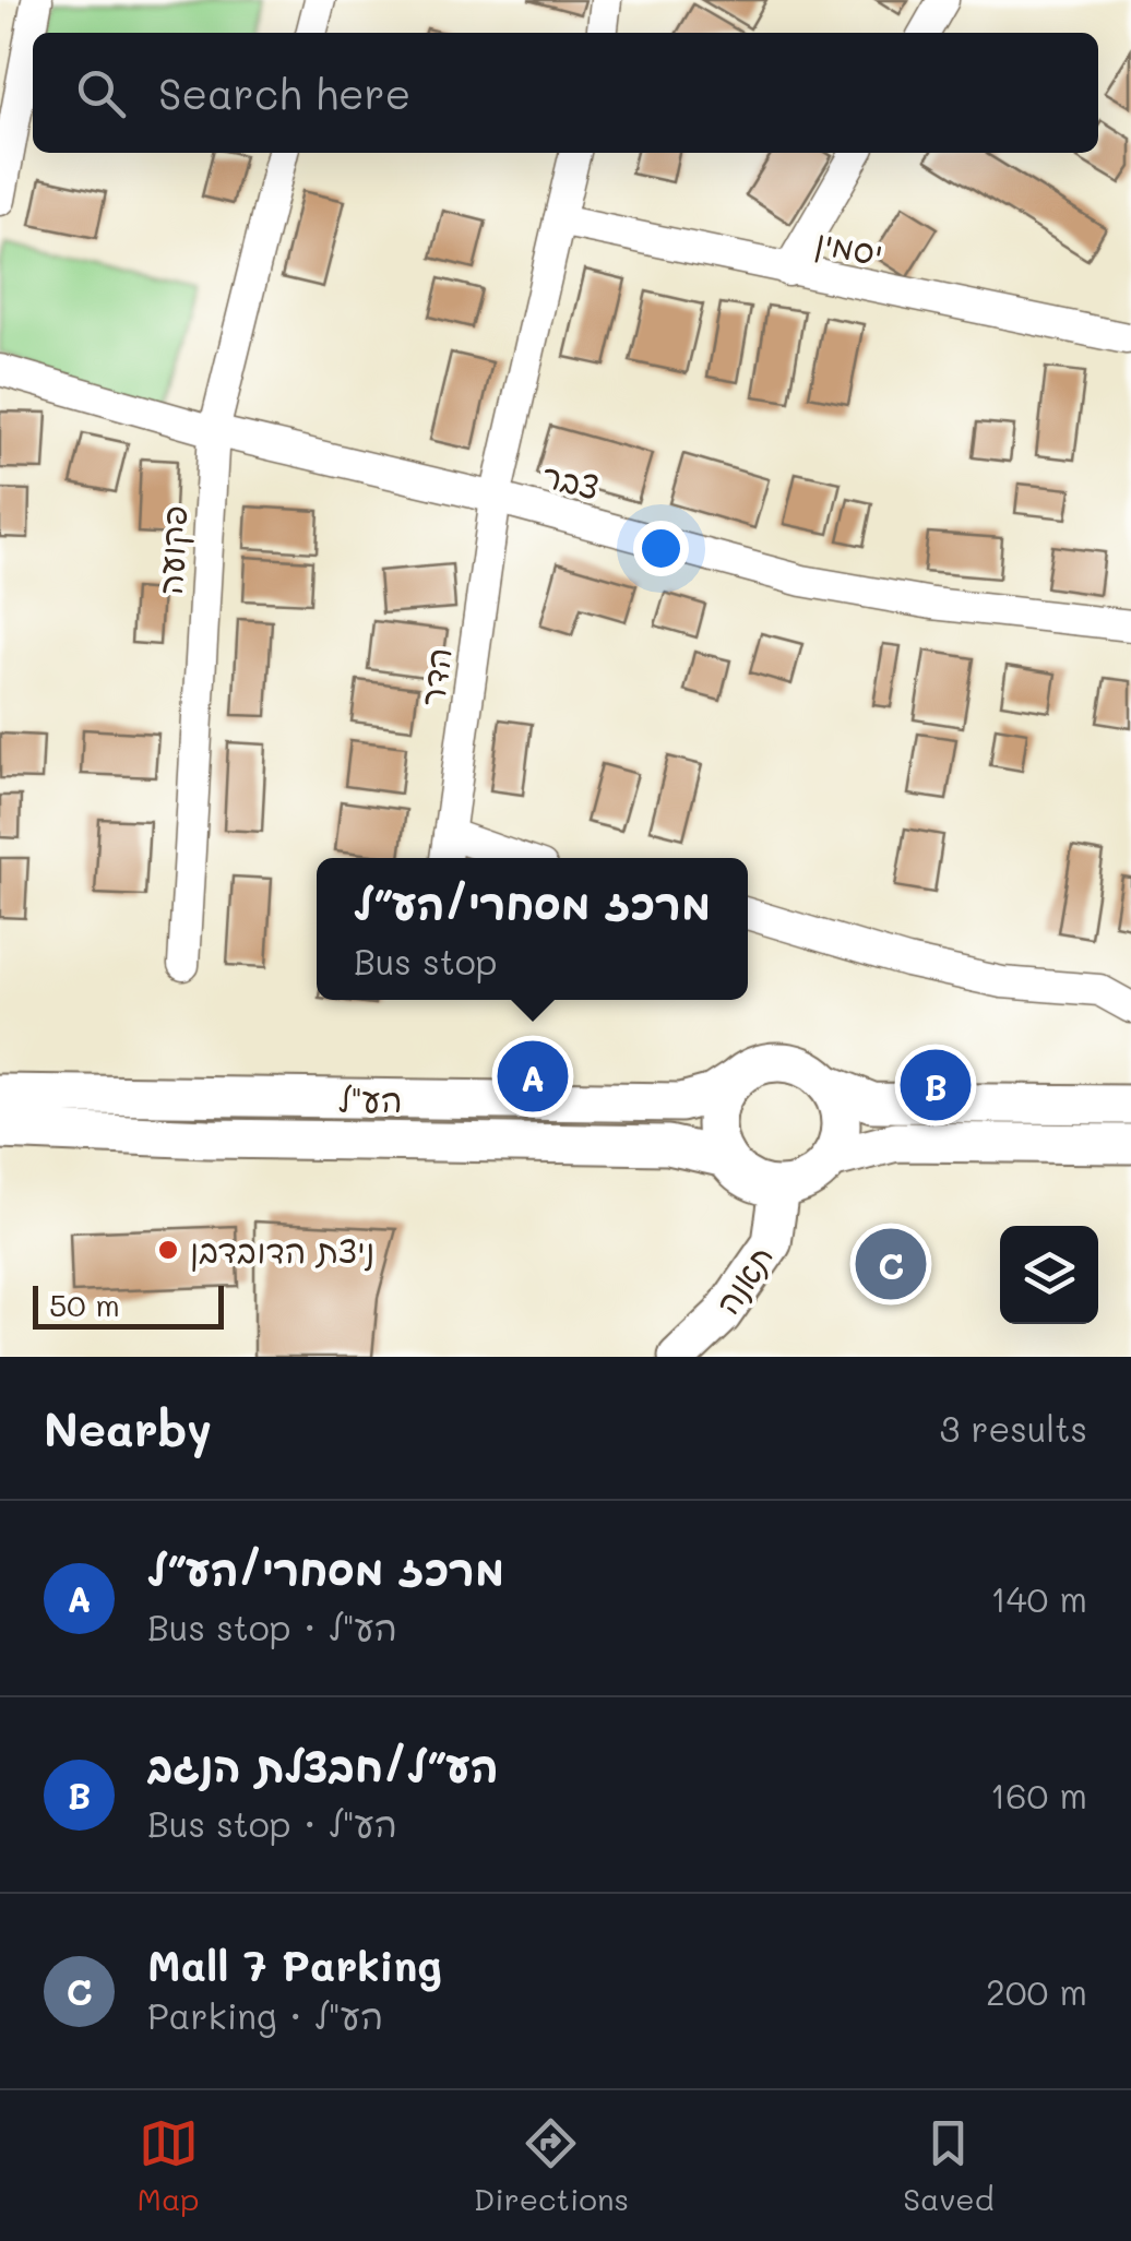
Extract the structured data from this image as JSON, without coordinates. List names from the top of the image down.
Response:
{
  "streets": {
    "street": [
      "יסמין",
      "צבר",
      "פקועה",
      "הדר",
      "הע\"ל",
      "תאנה"
    ]
  },
  "crossings": [
    ["צבר", "פקועה"],
    ["צבר", "הדר"],
    ["הע\"ל", "תאנה"]
  ],
  "places": ["ניצת הדובדבן"],
  "scale_bar": "50 m",
  "page": {
    "search": "Search here",
    "popup": ["מרכז מסחרי/הע״ל", "Bus stop"],
    "pins": ["A", "B", "C"],
    "scale": "50 m",
    "heading": ["Nearby", "3 results"],
    "list": [
      {
        "mark": "A",
        "name": "מרכז מסחרי/הע״ל",
        "note": "Bus stop · הע\"ל",
        "value": "140 m"
      },
      {
        "mark": "B",
        "name": "הע״ל/חבצלת הנגב",
        "note": "Bus stop · הע\"ל",
        "value": "160 m"
      },
      {
        "mark": "C",
        "name": "Mall 7 Parking",
        "note": "Parking · הע\"ל",
        "value": "200 m"
      }
    ],
    "nav": ["Map", "Directions", "Saved"]
  }
}
